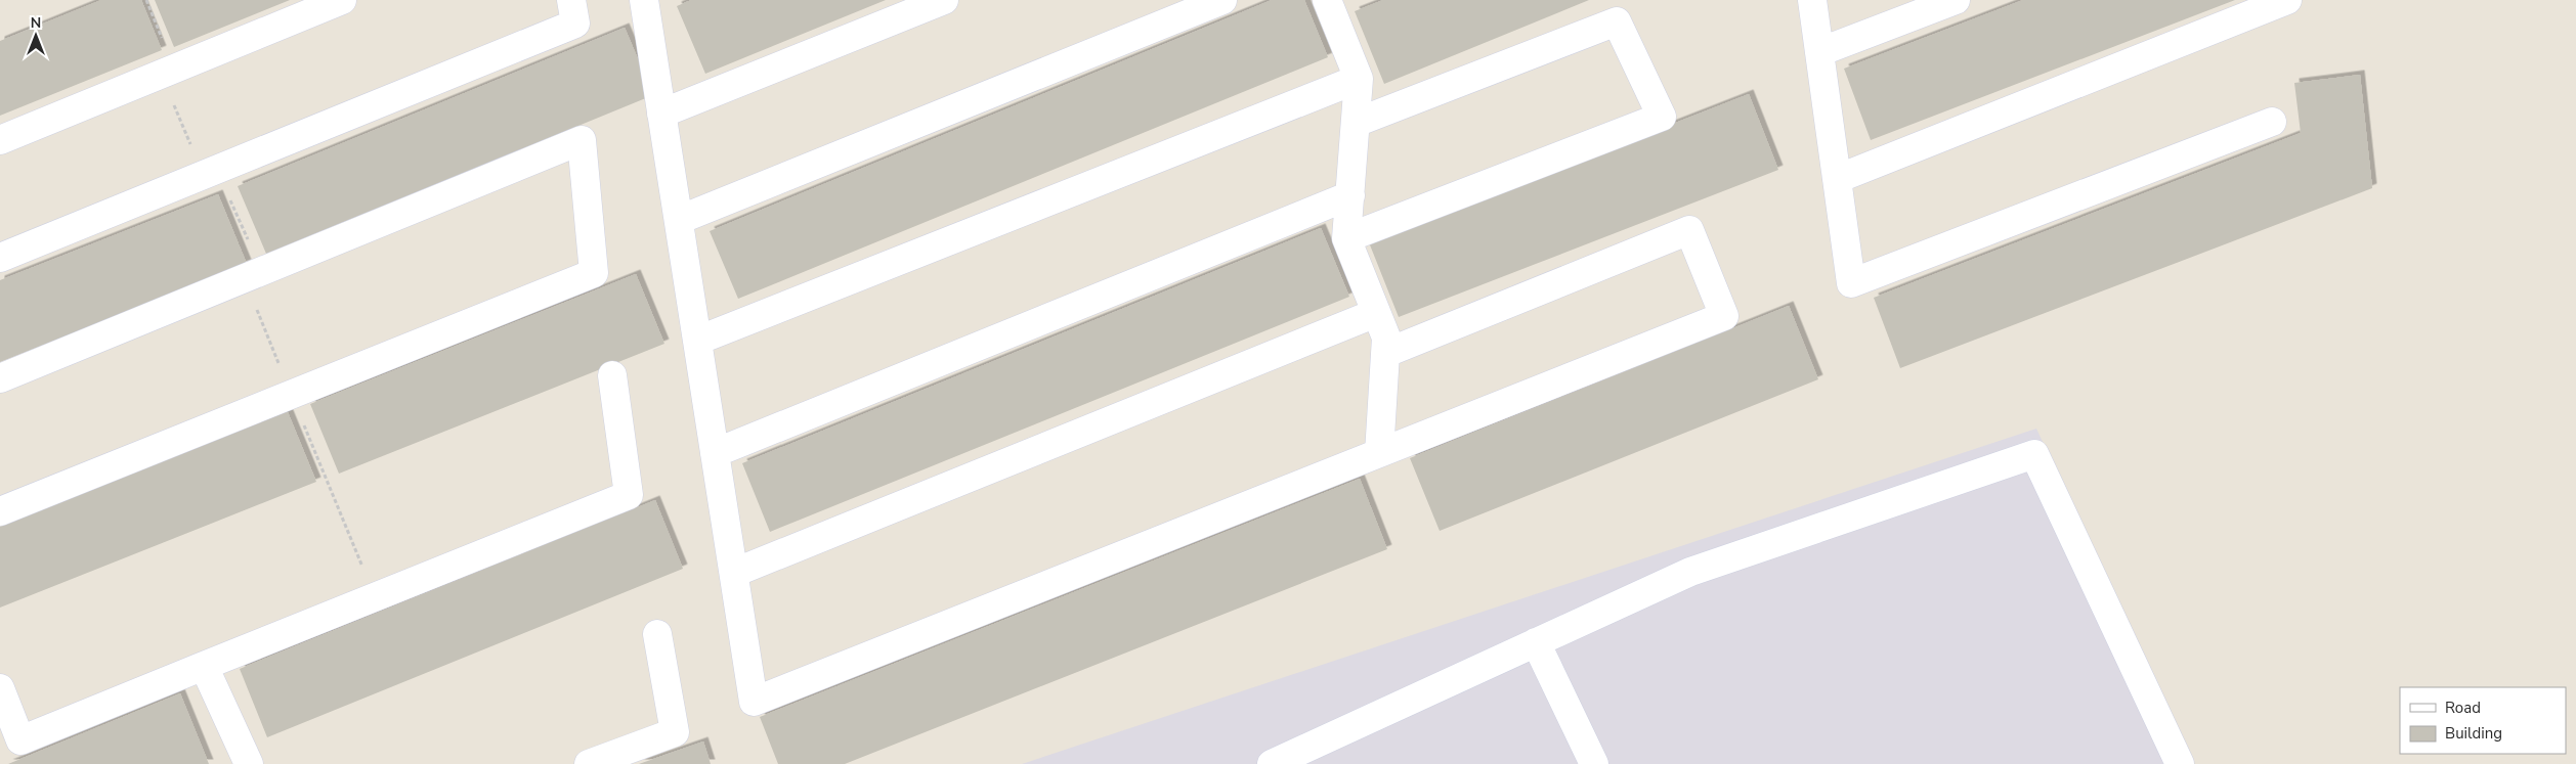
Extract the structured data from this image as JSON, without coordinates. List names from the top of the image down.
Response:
{
  "legend": ["Road", "Building"],
  "north": "top"
}
